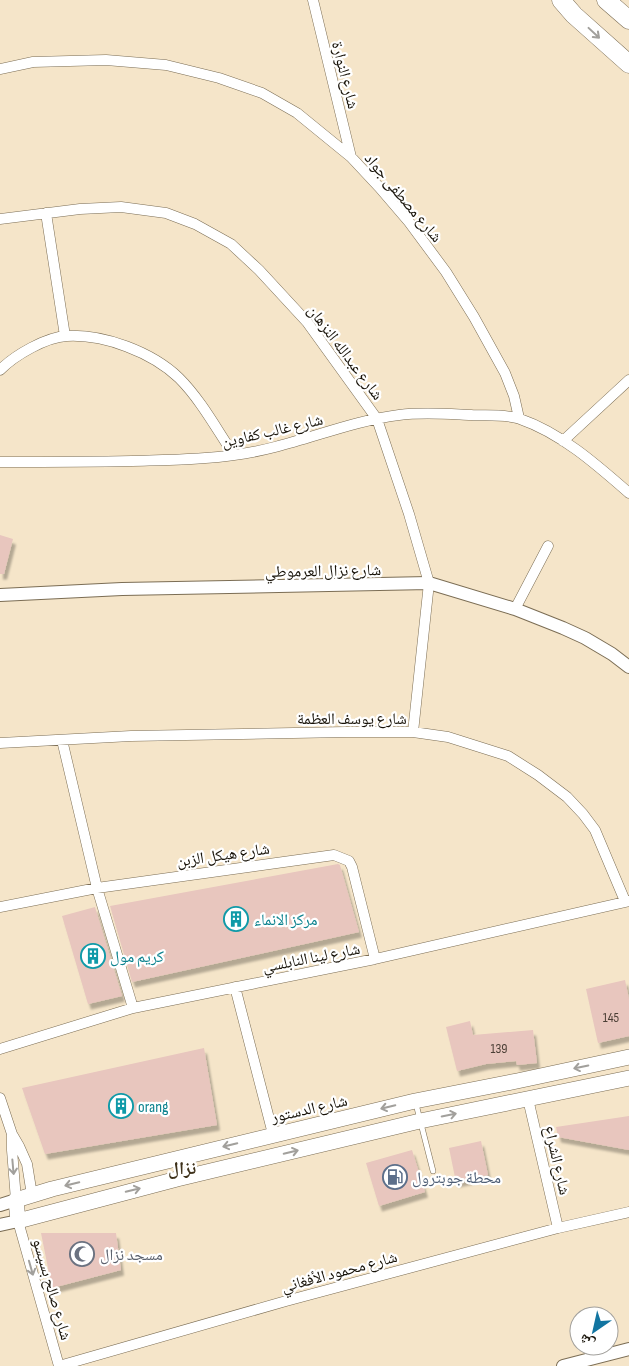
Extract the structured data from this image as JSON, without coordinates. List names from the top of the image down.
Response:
{
  "streets": {
    "main road": ["شارع الدستور"],
    "street": [
      "شارع النوارة",
      "شارع مصطفى جواد",
      "شارع عبدالله النزهان",
      "شارع غالب كفاوين",
      "شارع نزال العرموطي",
      "شارع يوسف العظمة",
      "شارع هيكل الزبن",
      "شارع لينا النابلسي",
      "شارع الشراع",
      "شارع محمود الأفغاني",
      "شارع صالح بسيسو"
    ]
  },
  "crossings": [
    ["شارع النوارة", "شارع مصطفى جواد"],
    ["شارع مصطفى جواد", "شارع غالب كفاوين"],
    ["شارع عبدالله النزهان", "شارع غالب كفاوين"],
    ["شارع عبدالله النزهان", "شارع نزال العرموطي"],
    ["شارع عبدالله النزهان", "شارع يوسف العظمة"],
    ["شارع يوسف العظمة", "شارع لينا النابلسي"],
    ["شارع هيكل الزبن", "شارع لينا النابلسي"],
    ["شارع الشراع", "شارع محمود الأفغاني"],
    ["شارع محمود الأفغاني", "شارع صالح بسيسو"]
  ],
  "one_way": ["شارع صالح بسيسو"],
  "districts": ["نزال"],
  "places": {
    "building": ["مركز الانماء", "كريم مول", "orang"],
    "fuel station": ["محطة جوبترول"],
    "mosque": ["مسجد نزال"]
  },
  "house_numbers": ["145", "139"],
  "north": "bottom left"
}
